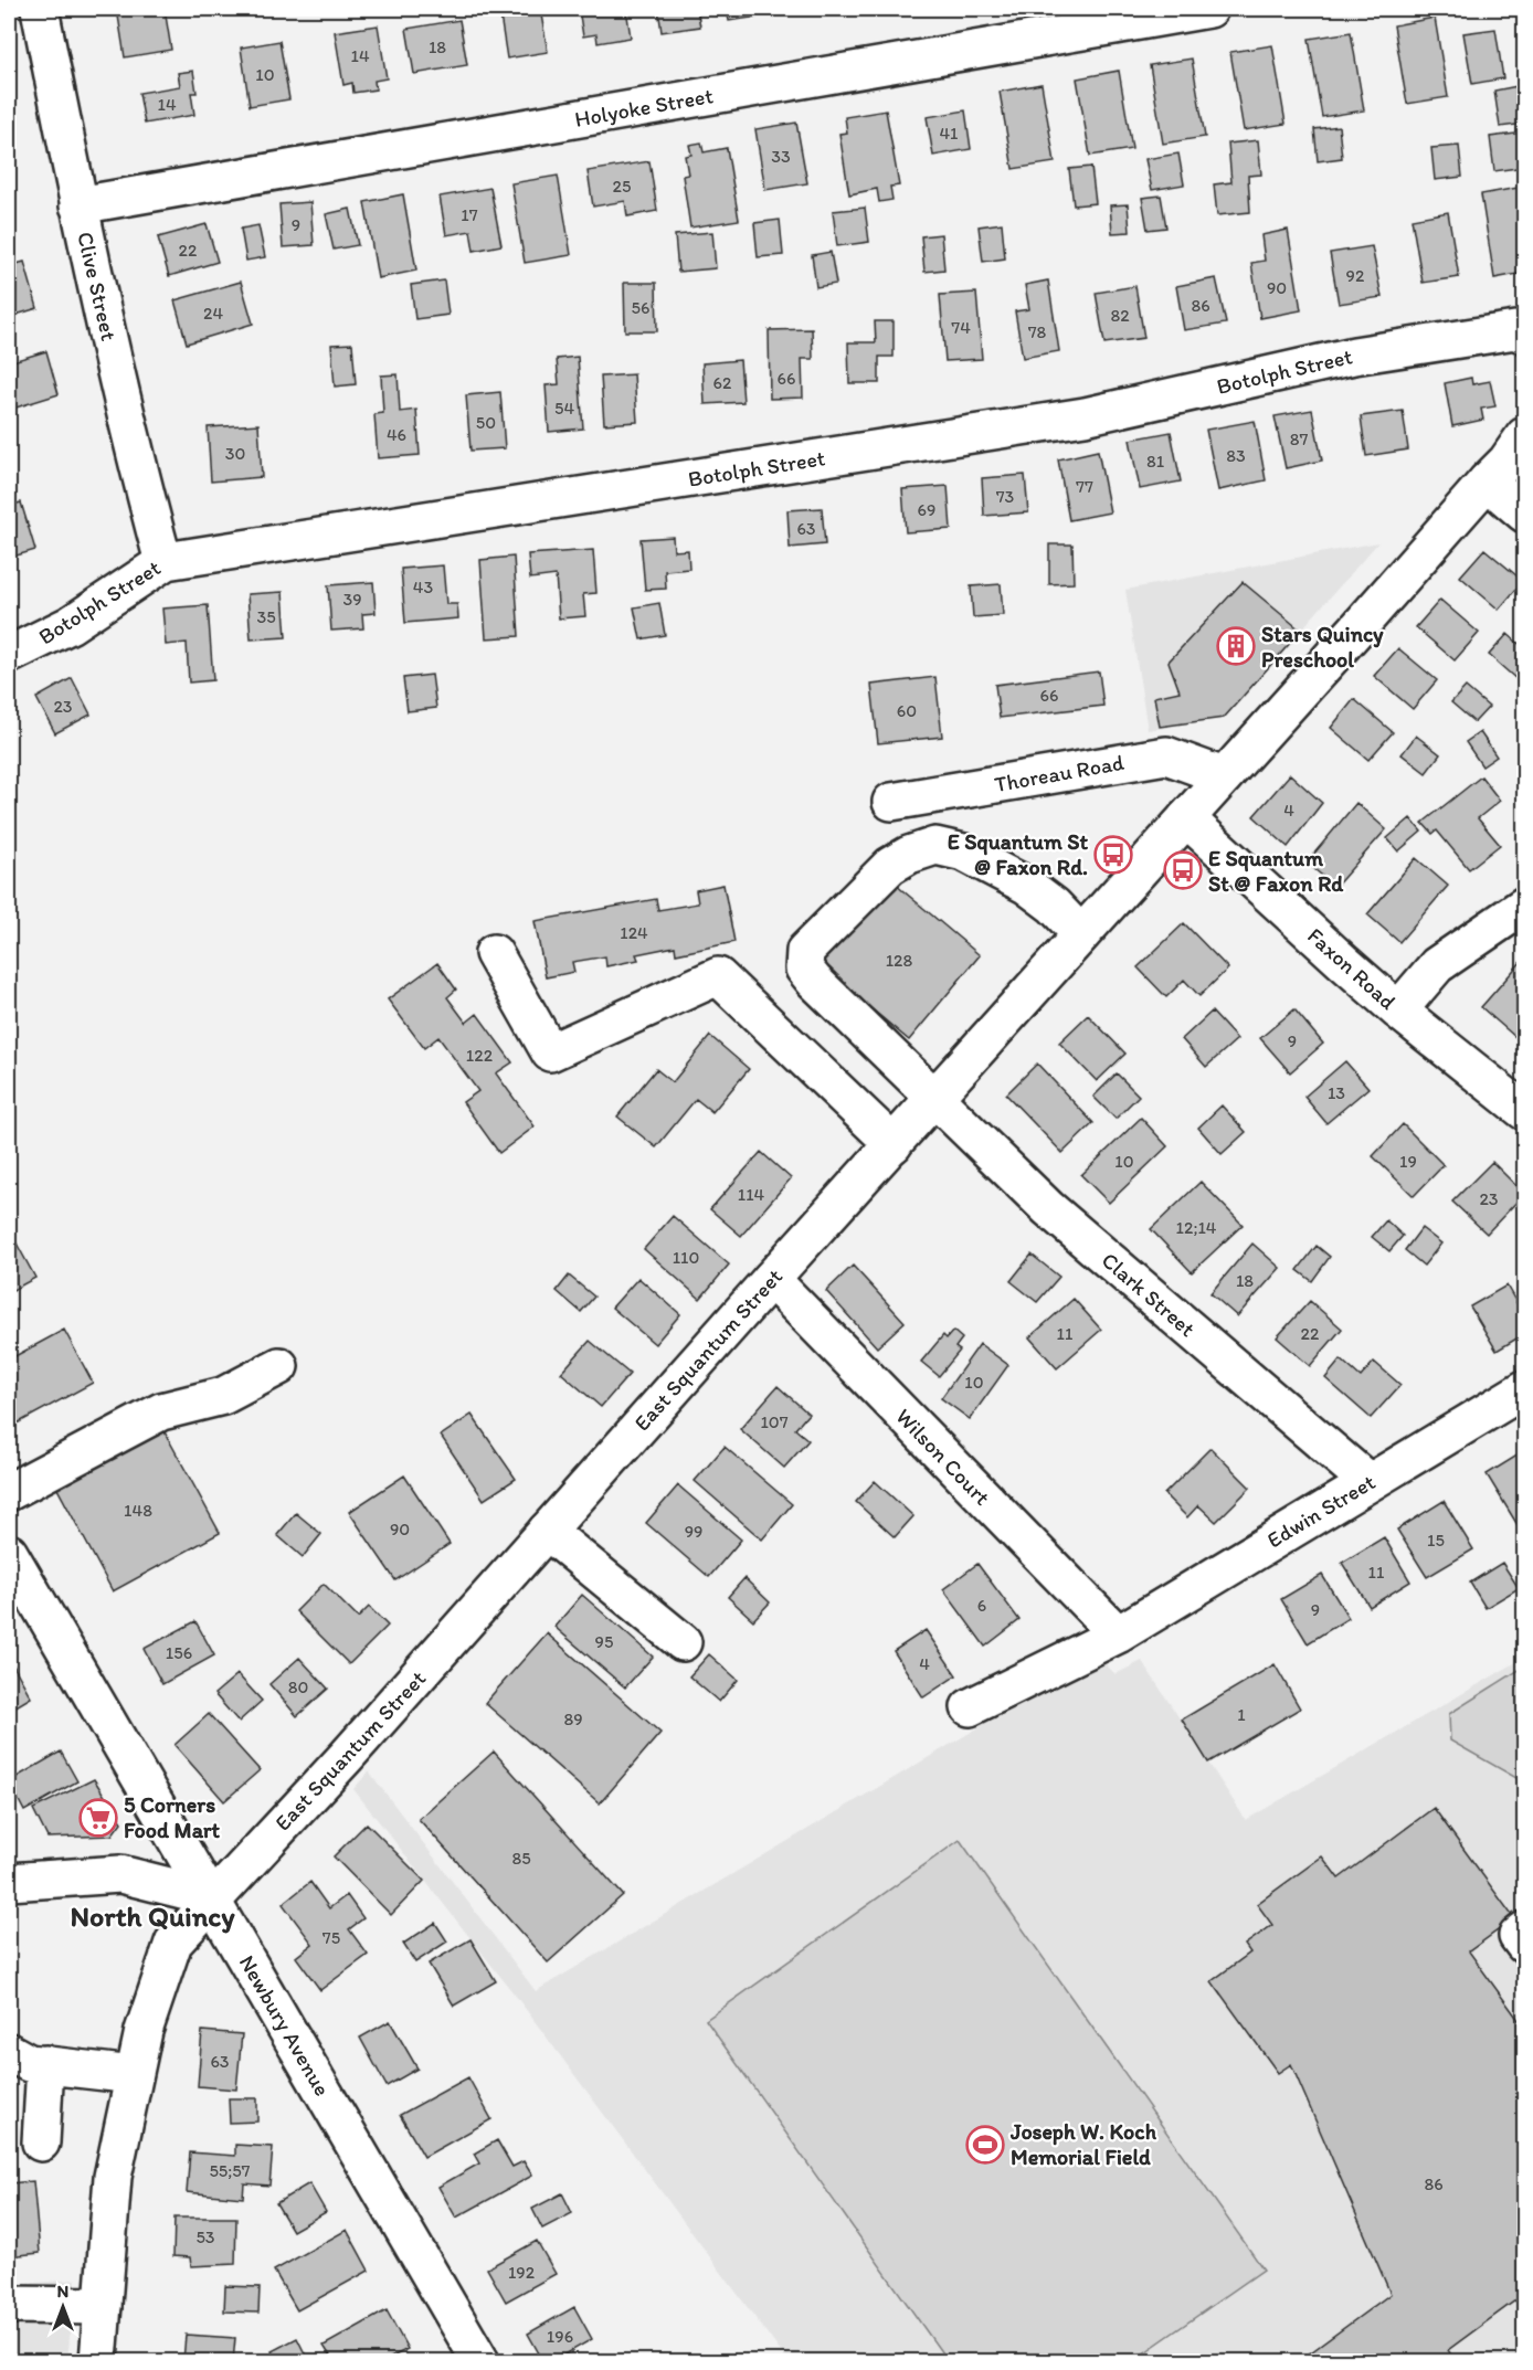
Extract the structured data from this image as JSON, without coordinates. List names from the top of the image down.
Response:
{
  "streets": {
    "street": [
      "Holyoke Street",
      "Clive Street",
      "Botolph Street",
      "Thoreau Road",
      "Faxon Road",
      "Clark Street",
      "East Squantum Street",
      "Wilson Court",
      "Edwin Street",
      "Newbury Avenue"
    ]
  },
  "crossings": [
    ["Holyoke Street", "Clive Street"],
    ["Clive Street", "Botolph Street"],
    ["Thoreau Road", "East Squantum Street"],
    ["Faxon Road", "East Squantum Street"],
    ["Clark Street", "East Squantum Street"],
    ["Clark Street", "Edwin Street"],
    ["East Squantum Street", "Wilson Court"],
    ["East Squantum Street", "Newbury Avenue"],
    ["Wilson Court", "Edwin Street"]
  ],
  "districts": ["North Quincy"],
  "places": {
    "building": ["Stars Quincy Preschool"],
    "bus stop": ["E Squantum St @ Faxon Rd.", "E Squantum St @ Faxon Rd"],
    "supermarket": ["5 Corners Food Mart"],
    "sports": ["Joseph W. Koch Memorial Field"]
  },
  "house_numbers": [
    "18",
    "14",
    "10",
    "14",
    "41",
    "33",
    "25",
    "17",
    "9",
    "22",
    "92",
    "90",
    "86",
    "56",
    "24",
    "82",
    "74",
    "78",
    "66",
    "62",
    "54",
    "50",
    "46",
    "87",
    "30",
    "83",
    "81",
    "77",
    "73",
    "69",
    "63",
    "43",
    "39",
    "35",
    "66",
    "23",
    "60",
    "4",
    "124",
    "128",
    "9",
    "122",
    "13",
    "10",
    "19",
    "114",
    "23",
    "12;14",
    "110",
    "18",
    "11",
    "22",
    "10",
    "107",
    "148",
    "90",
    "99",
    "15",
    "11",
    "6",
    "9",
    "95",
    "156",
    "4",
    "80",
    "1",
    "89",
    "85",
    "75",
    "63",
    "55;57",
    "86",
    "53",
    "192",
    "196"
  ],
  "north": "top"
}
